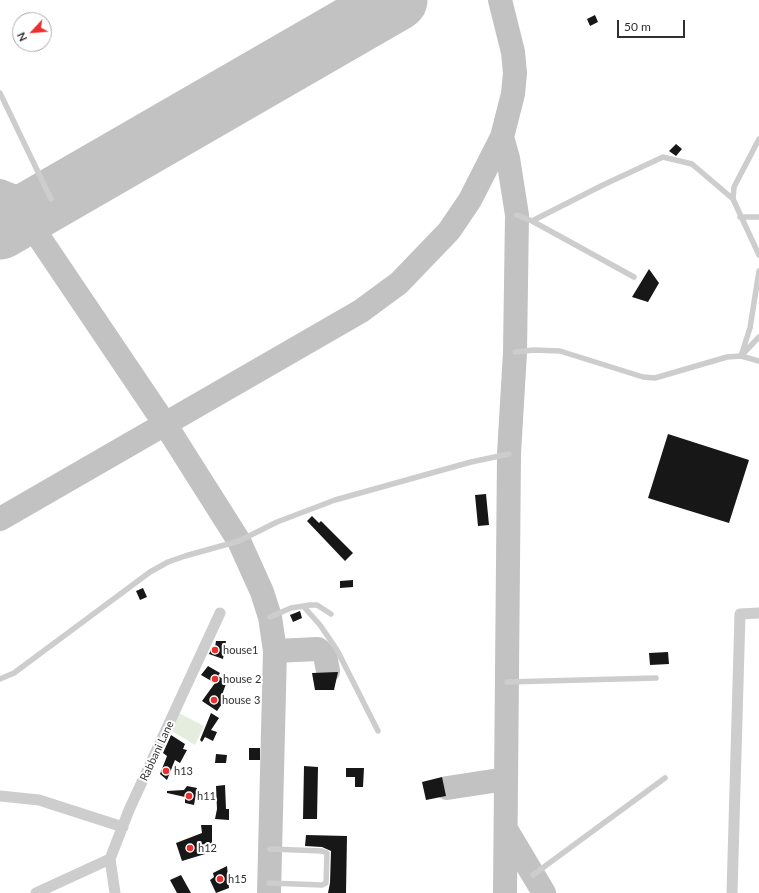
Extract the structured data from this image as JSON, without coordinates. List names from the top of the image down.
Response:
{
  "streets": {
    "street": ["Rabbani Lane"]
  },
  "places": [
    "house1",
    "house 2",
    "house 3",
    "h13",
    "h11",
    "h12",
    "h15"
  ],
  "scale_bar": "50 m",
  "north": "bottom left"
}
